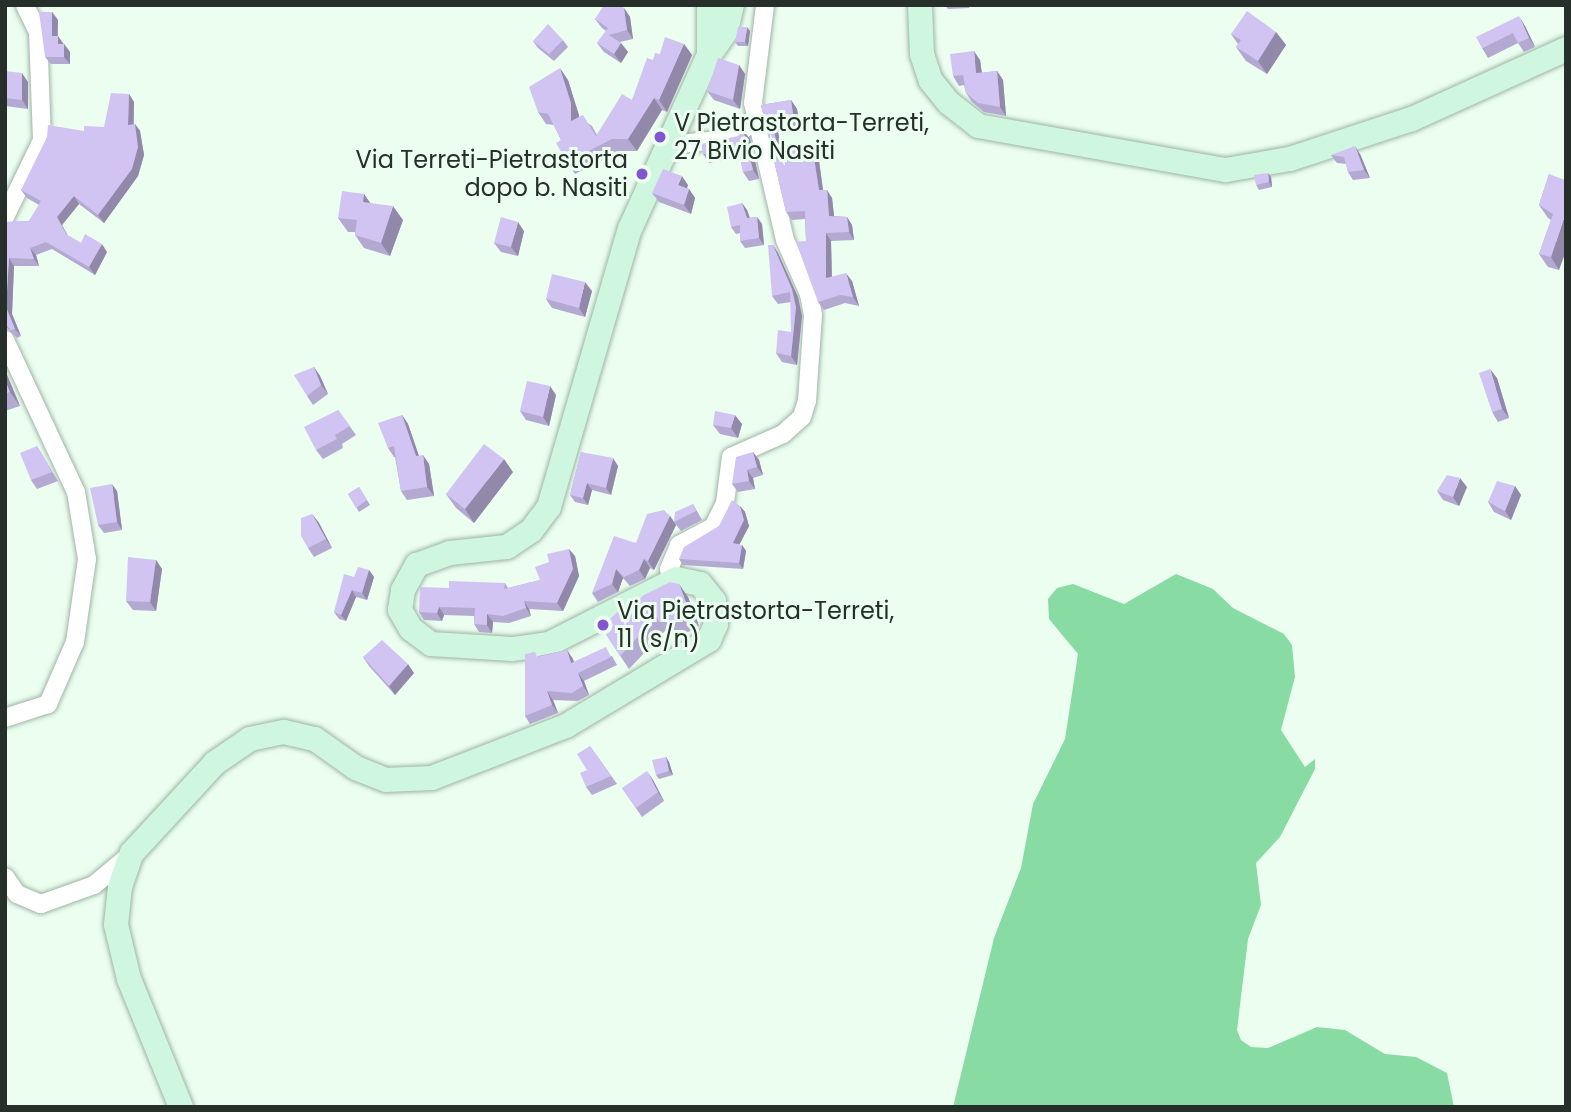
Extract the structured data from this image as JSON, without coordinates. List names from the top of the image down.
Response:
{
  "places": ["V Pietrastorta-Terreti, 27 Bivio Nasiti", "Via Terreti-Pietrastorta dopo b. Nasiti", "Via Pietrastorta-Terreti, 11 (s/n)"]
}
